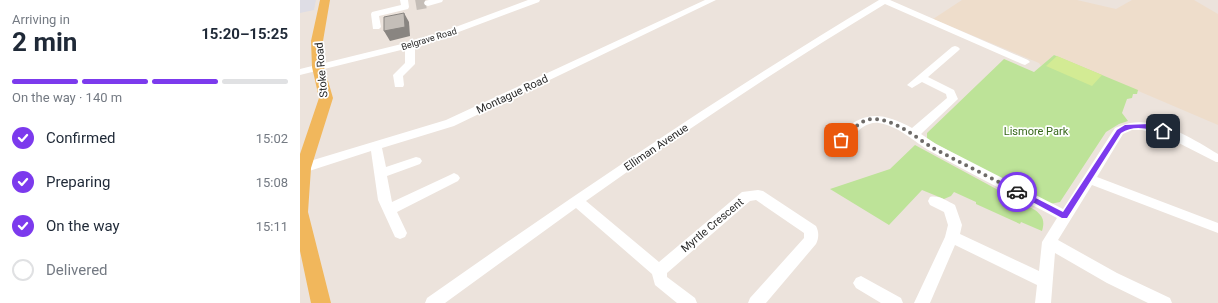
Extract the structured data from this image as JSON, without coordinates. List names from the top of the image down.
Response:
{
  "streets": {
    "main road": ["Stoke Road"],
    "street": [
      "Belgrave Road",
      "Montague Road",
      "Elliman Avenue",
      "Myrtle Crescent"
    ]
  },
  "crossings": [
    ["Belgrave Road", "Stoke Road"],
    ["Stoke Road", "Montague Road"]
  ],
  "parks": ["Lismore Park"],
  "page": {
    "heading": ["2 min", "Arriving in", "15:20–15:25"],
    "bar": "On the way · 140 m",
    "list": [
      ["Confirmed", "15:02"],
      ["Preparing", "15:08"],
      ["On the way", "15:11"],
      "Delivered"
    ]
  }
}
